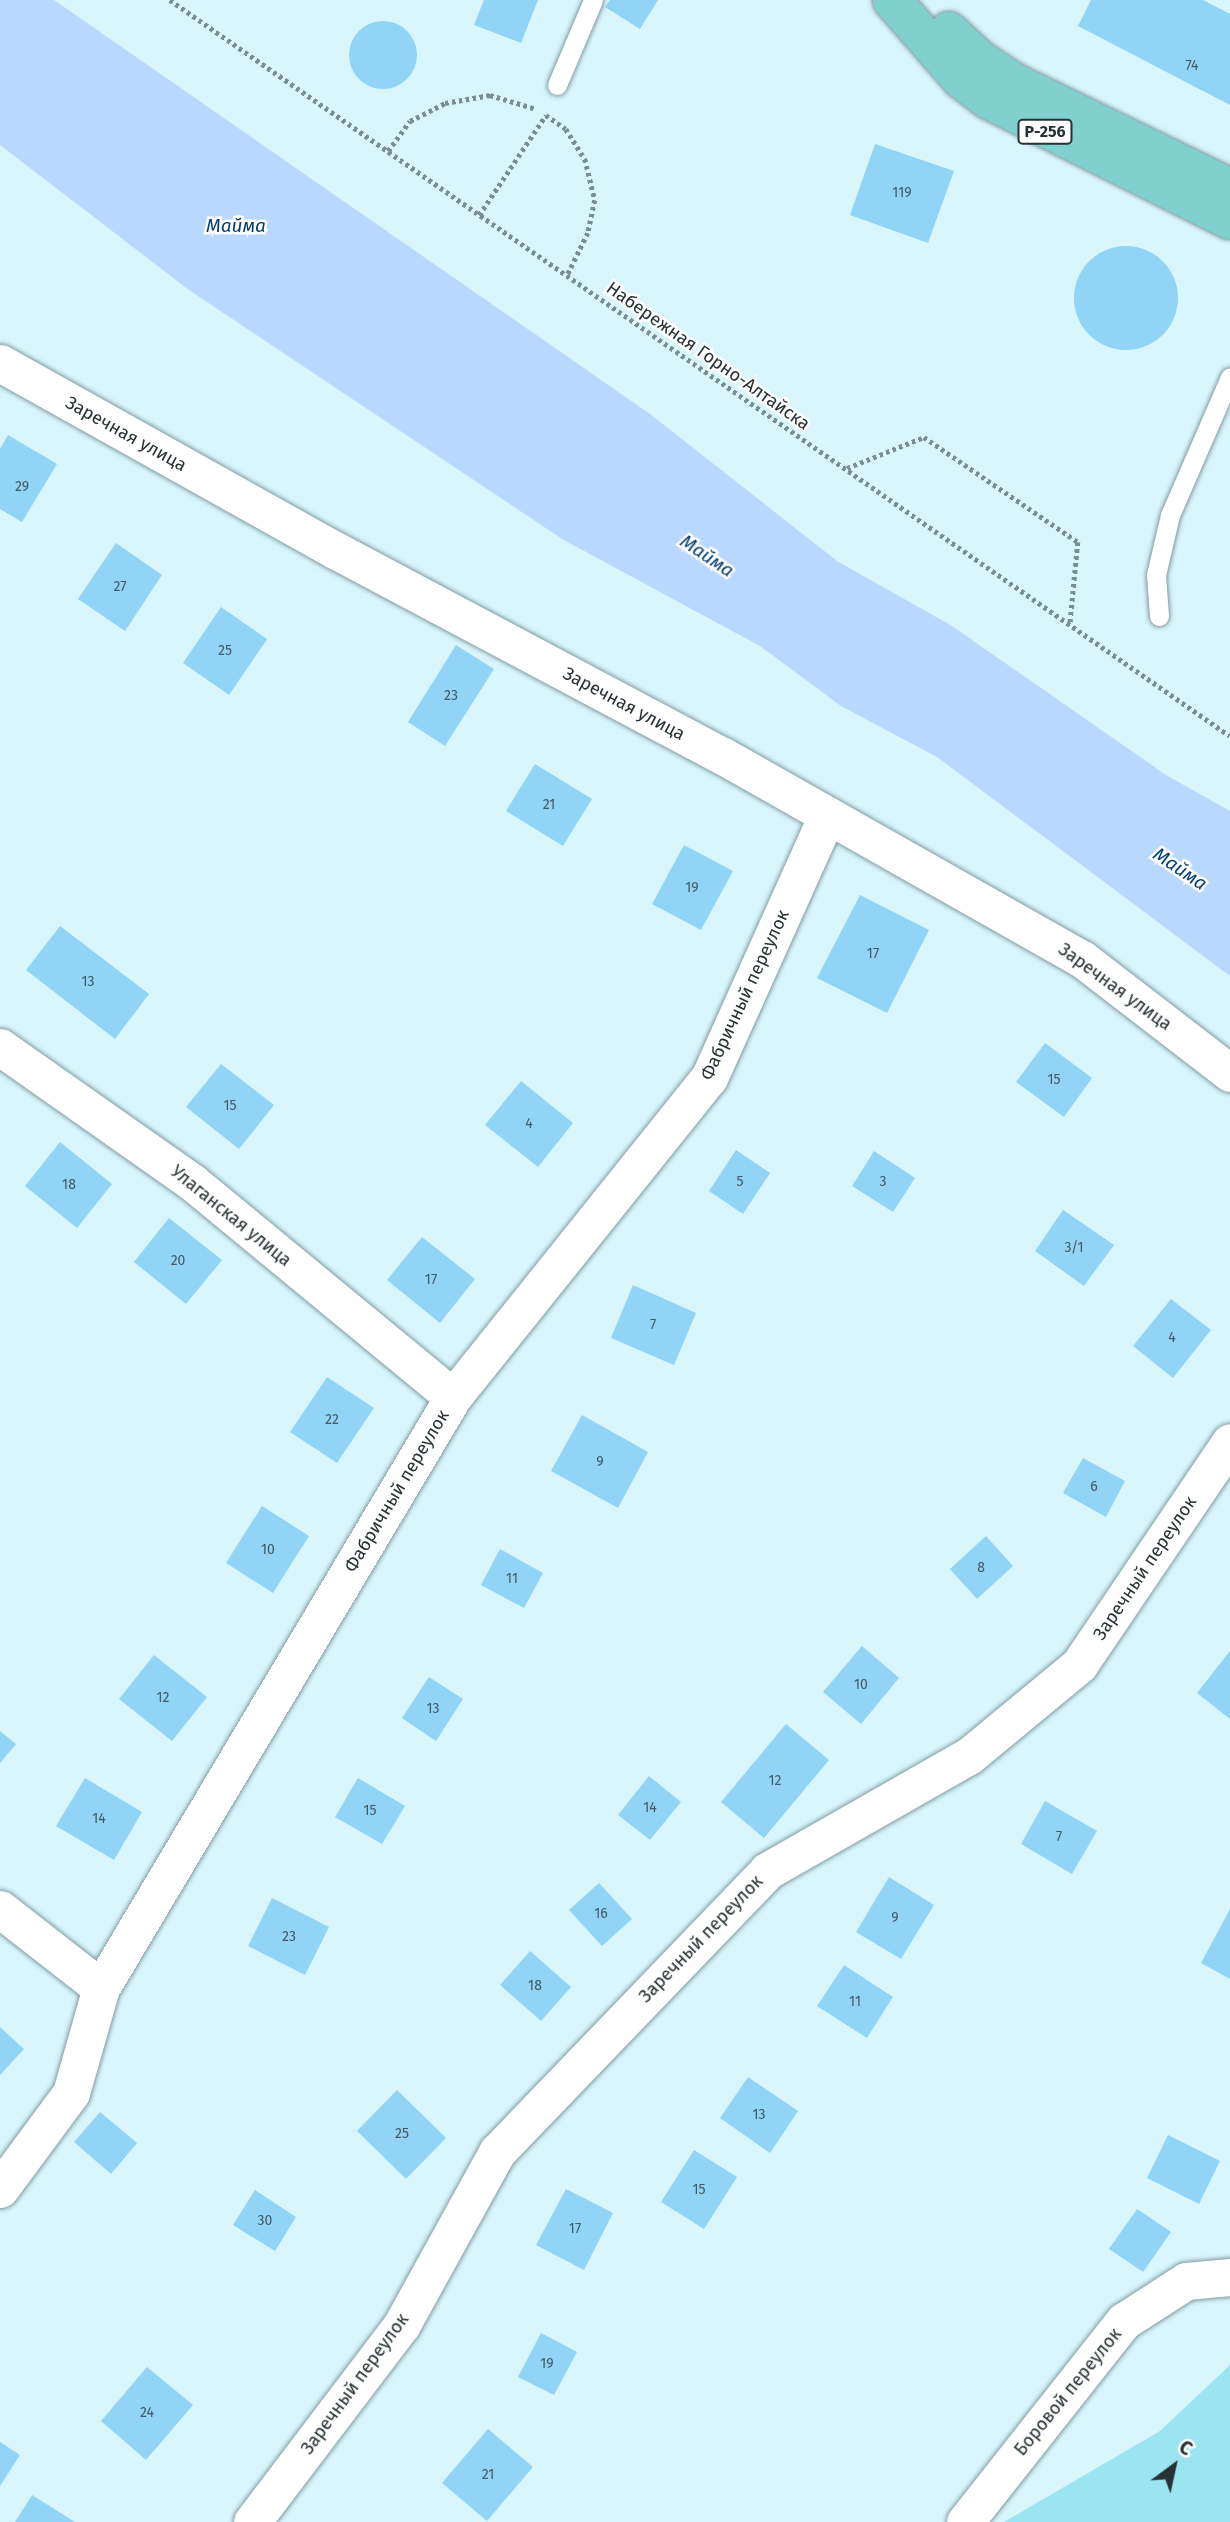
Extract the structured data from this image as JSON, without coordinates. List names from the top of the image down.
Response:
{
  "streets": {
    "main road": ["Р-256"],
    "street": [
      "Заречная улица",
      "Фабричный переулок",
      "Улаганская улица",
      "Заречный переулок",
      "Боровой переулок"
    ],
    "path": ["Набережная Горно-Алтайска"]
  },
  "crossings": [
    ["Заречная улица", "Фабричный переулок"],
    ["Фабричный переулок", "Улаганская улица"]
  ],
  "water": ["Майма"],
  "house_numbers": [
    "74",
    "119",
    "29",
    "27",
    "25",
    "23",
    "21",
    "19",
    "17",
    "13",
    "15",
    "15",
    "4",
    "5",
    "3",
    "18",
    "3/1",
    "20",
    "17",
    "7",
    "4",
    "22",
    "9",
    "6",
    "10",
    "8",
    "11",
    "10",
    "12",
    "13",
    "12",
    "14",
    "15",
    "14",
    "7",
    "16",
    "9",
    "23",
    "18",
    "11",
    "13",
    "25",
    "15",
    "30",
    "17",
    "19",
    "24",
    "21"
  ],
  "north": "top right"
}
